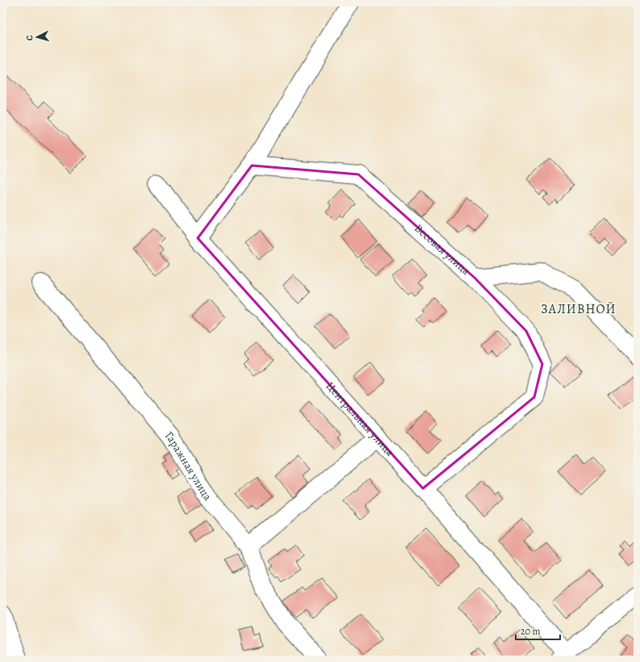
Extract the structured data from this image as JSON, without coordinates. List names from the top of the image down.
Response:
{
  "streets": {
    "street": ["Весовая улица", "Центральная улица", "Гаражная улица"]
  },
  "districts": ["ЗАЛИВНОЙ"],
  "scale_bar": "20 m",
  "north": "left"
}
